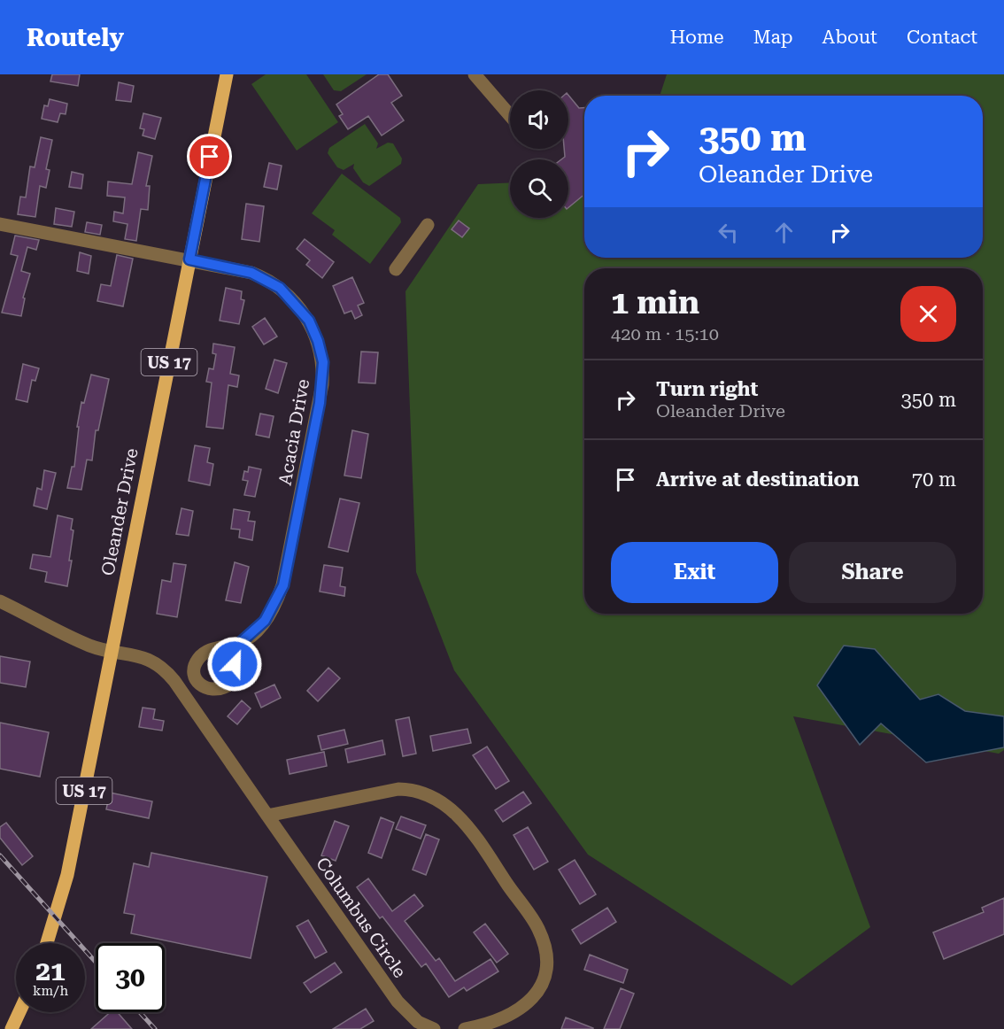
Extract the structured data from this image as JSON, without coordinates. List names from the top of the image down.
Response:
{
  "streets": {
    "main road": ["US 17", "Oleander Drive"],
    "street": ["Acacia Drive", "Columbus Circle"]
  },
  "crossings": [
    ["Acacia Drive", "Oleander Drive"],
    ["Oleander Drive", "Columbus Circle"]
  ],
  "page": {
    "header": "Routely",
    "nav": [
      "Home",
      "Map",
      "About",
      "Contact"
    ],
    "turn": ["350 m", "Oleander Drive"],
    "heading": ["1 min", "420 m · 15:10"],
    "list": [
      {
        "name": "Turn right",
        "note": "Oleander Drive",
        "value": "350 m"
      },
      {
        "name": "Arrive at destination",
        "value": "70 m"
      }
    ],
    "buttons": ["Exit", "Share"],
    "speed": "21 km/h",
    "limit": "30"
  }
}
